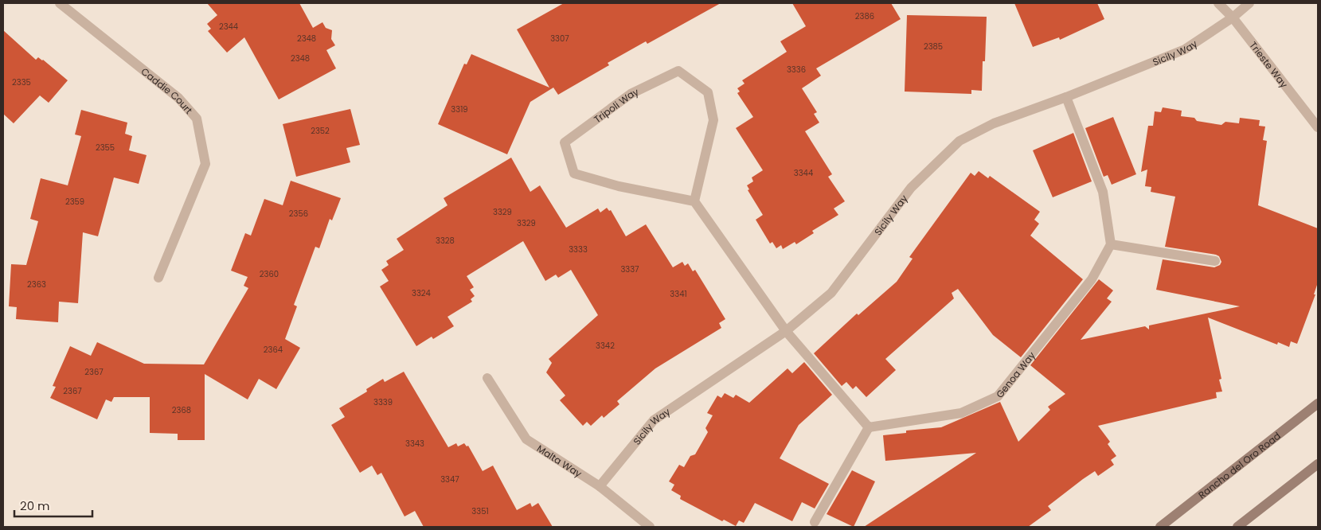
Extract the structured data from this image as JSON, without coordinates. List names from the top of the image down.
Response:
{
  "streets": {
    "main road": ["Rancho del Oro Road"],
    "street": [
      "Sicily Way",
      "Trieste Way",
      "Caddie Court",
      "Tripoli Way",
      "Genoa Way",
      "Malta Way"
    ]
  },
  "crossings": [
    ["Sicily Way", "Trieste Way"],
    ["Sicily Way", "Malta Way"]
  ],
  "house_numbers": [
    "2386",
    "2344",
    "2348",
    "3307",
    "2385",
    "2348",
    "3336",
    "2335",
    "3319",
    "2352",
    "2355",
    "3344",
    "2359",
    "3329",
    "2356",
    "3329",
    "3328",
    "3333",
    "3337",
    "2360",
    "2363",
    "3324",
    "3341",
    "3342",
    "2364",
    "2367",
    "2367",
    "3339",
    "2368",
    "3343",
    "3347",
    "3351"
  ],
  "scale_bar": "20 m"
}
